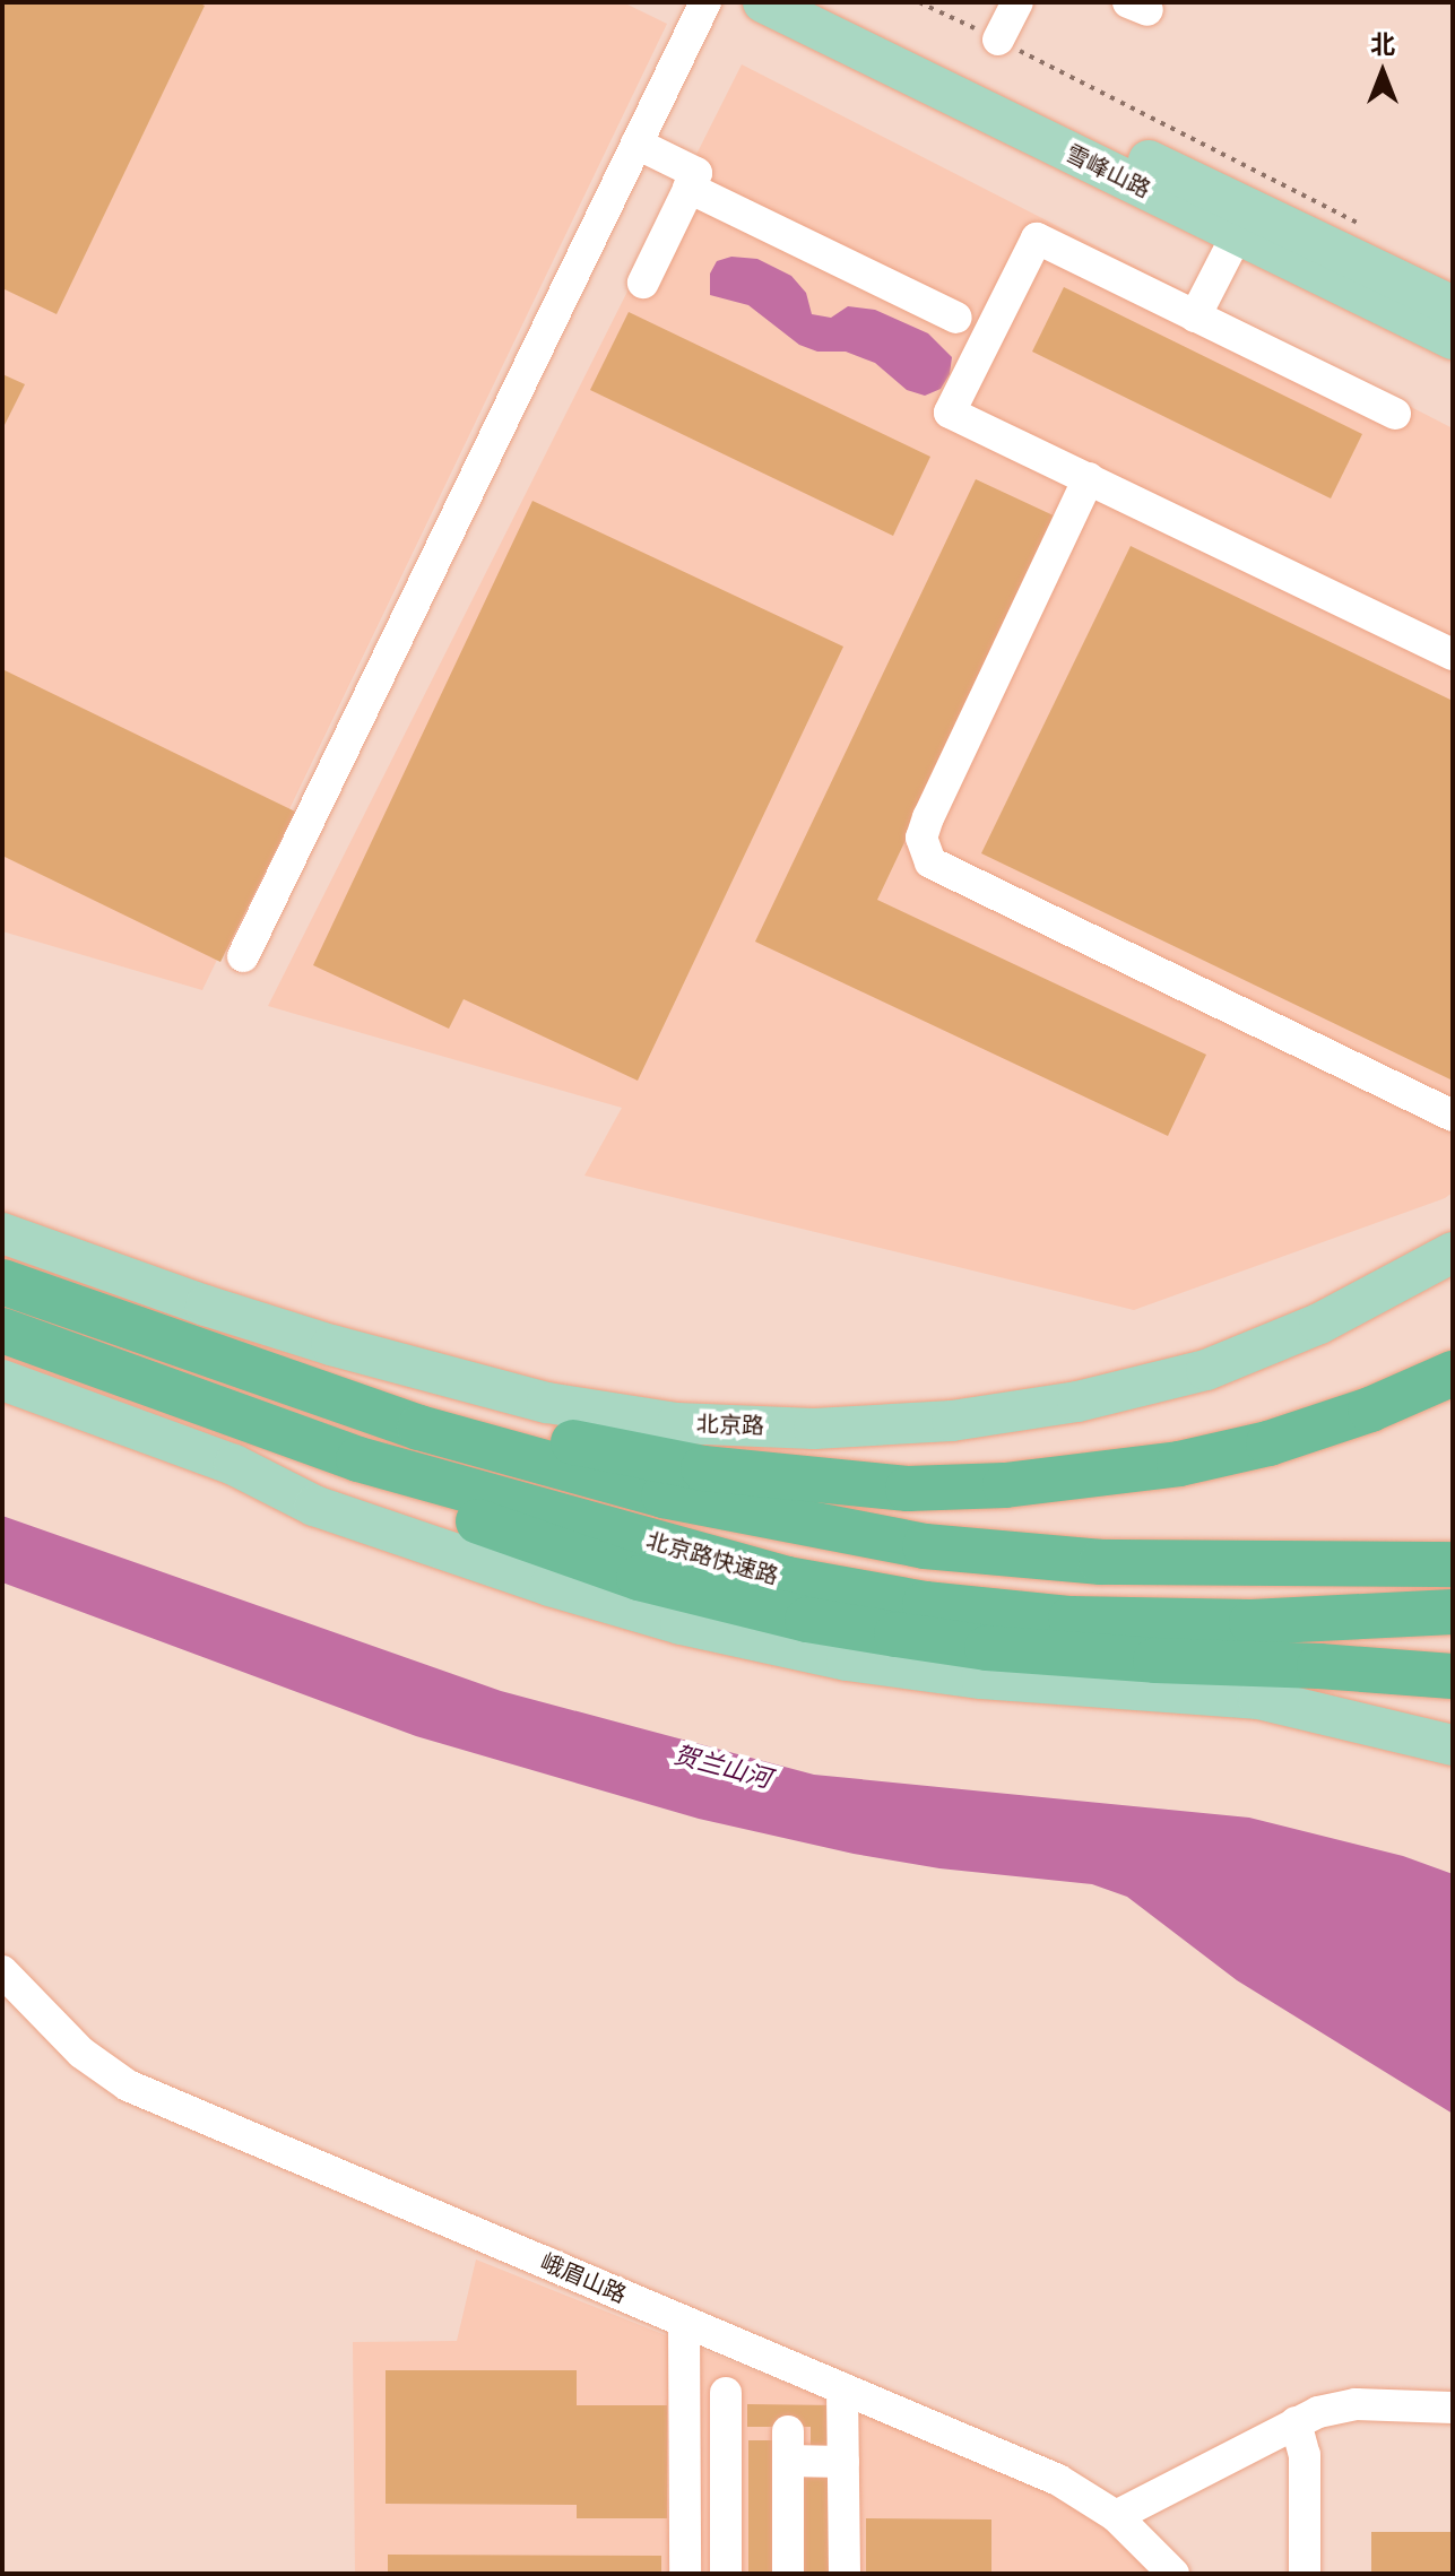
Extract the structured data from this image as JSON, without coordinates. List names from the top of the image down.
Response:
{
  "streets": {
    "highway": ["北京路快速路"],
    "main road": ["雪峰山路", "北京路"],
    "street": ["峨眉山路"]
  },
  "water": ["贺兰山河"],
  "north": "top"
}
